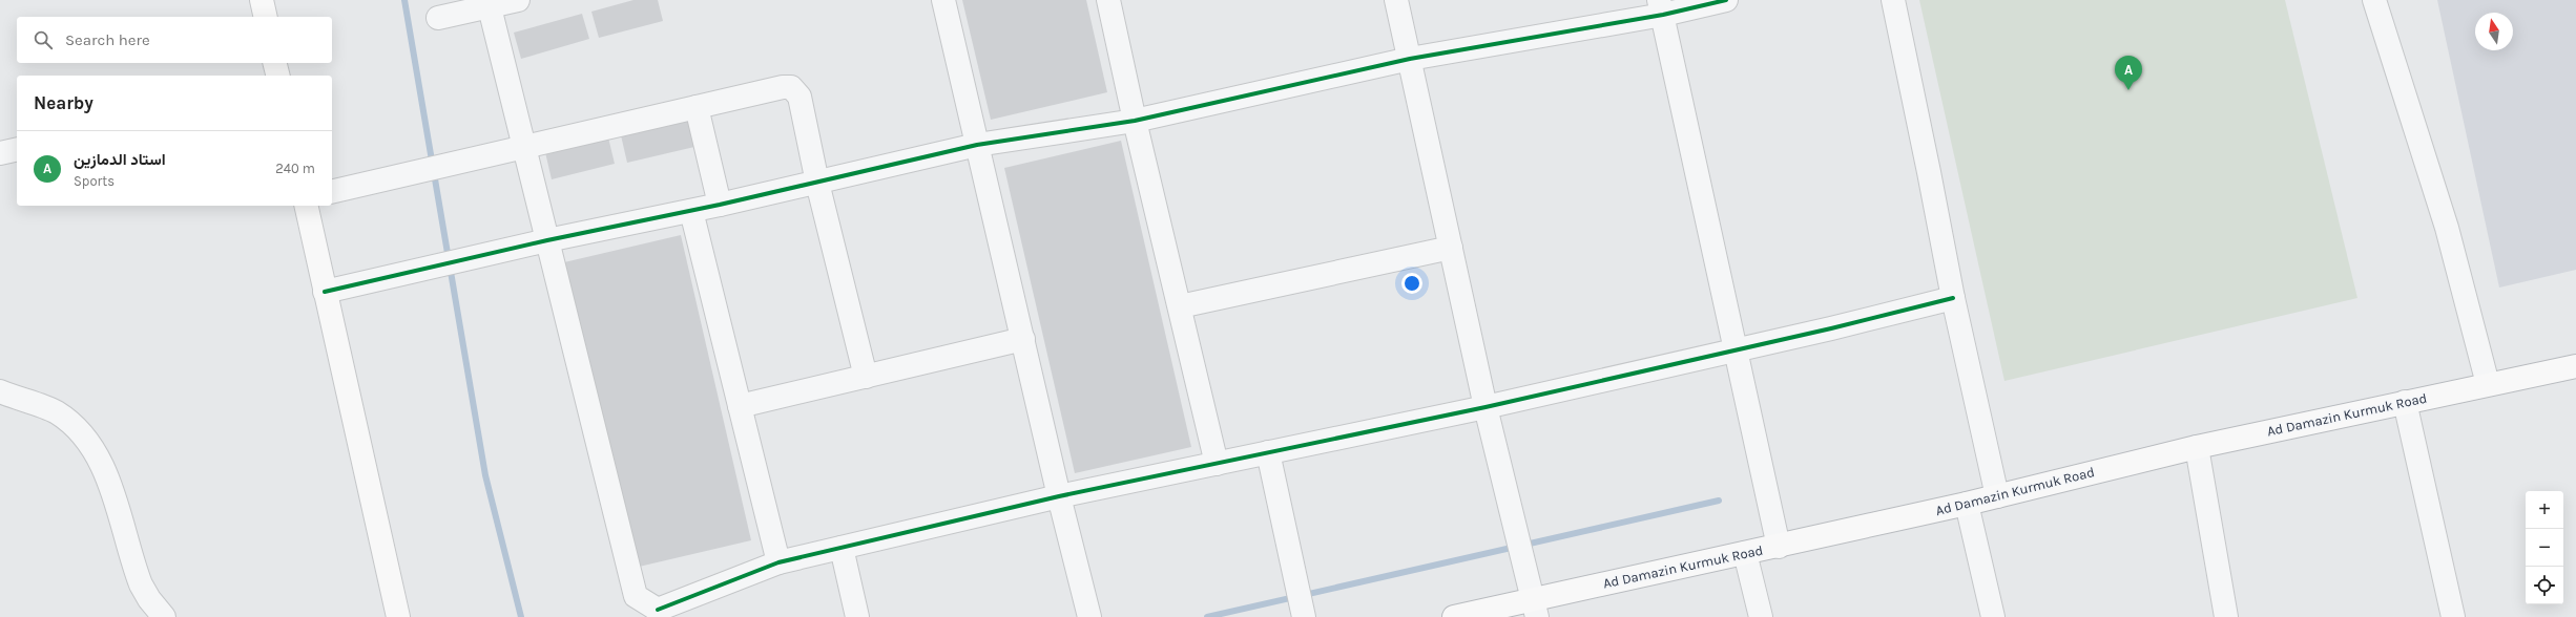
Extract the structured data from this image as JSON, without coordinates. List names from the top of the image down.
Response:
{
  "streets": {
    "main road": ["Ad Damazin Kurmuk Road"]
  },
  "north": "top",
  "page": {
    "search": "Search here",
    "pins": "A",
    "heading": "Nearby",
    "list": [
      {
        "mark": "A",
        "name": "استاد الدمازين",
        "note": "Sports",
        "value": "240 m"
      }
    ],
    "map_buttons": ["+", "−"]
  }
}
